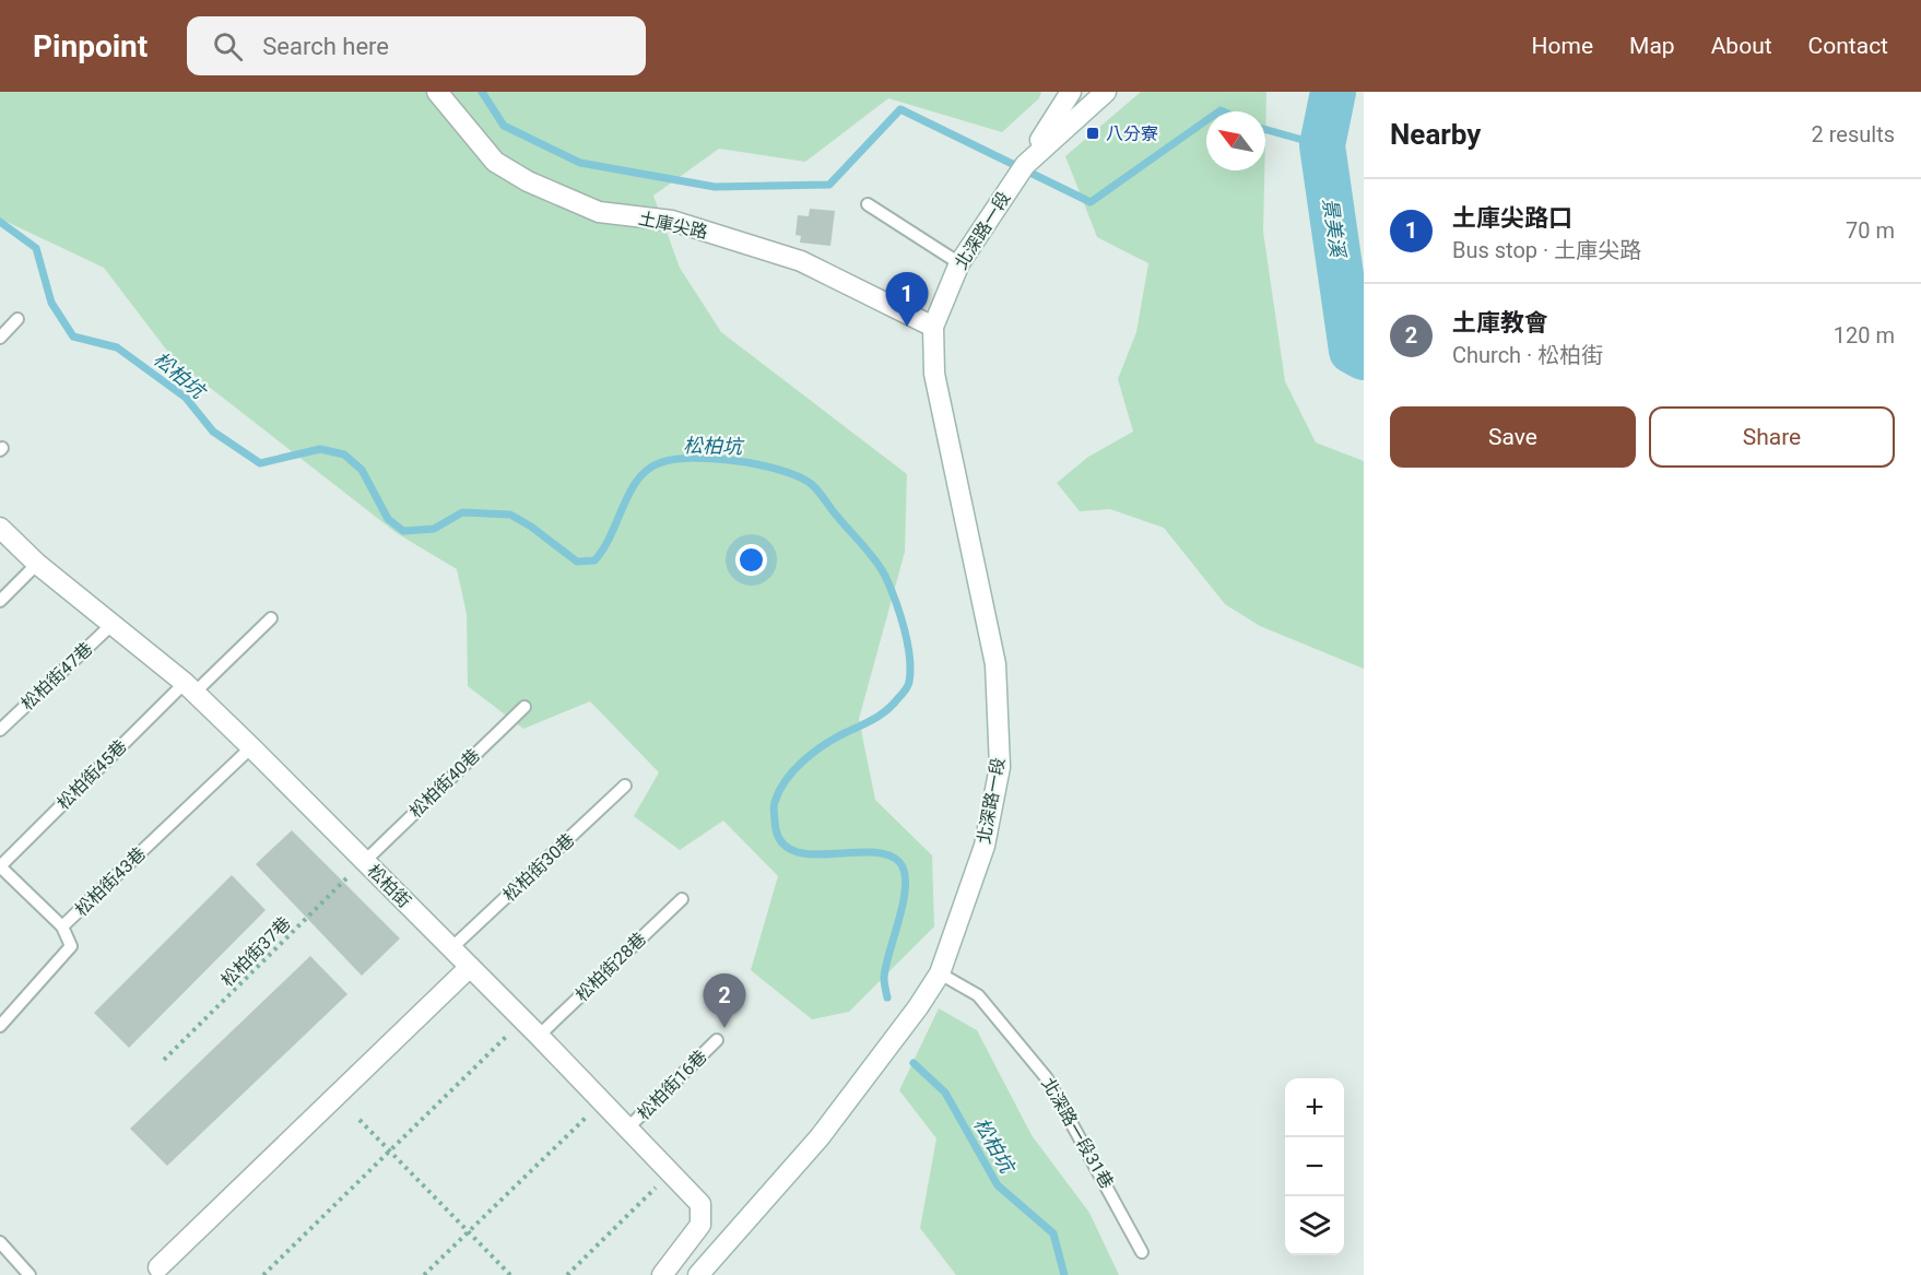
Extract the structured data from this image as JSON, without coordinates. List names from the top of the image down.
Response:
{
  "streets": {
    "street": ["土庫尖路", "北深路一段", "松柏街"],
    "lane": [
      "松柏街47巷",
      "松柏街45巷",
      "松柏街40巷",
      "松柏街30巷",
      "松柏街43巷",
      "松柏街28巷",
      "松柏街16巷",
      "北深路一段31巷"
    ],
    "path": ["松柏街37巷"]
  },
  "crossings": [
    ["土庫尖路", "北深路一段"],
    ["北深路一段", "北深路一段31巷"],
    ["松柏街47巷", "松柏街"],
    ["松柏街45巷", "松柏街"],
    ["松柏街40巷", "松柏街"],
    ["松柏街40巷", "松柏街37巷"],
    ["松柏街30巷", "松柏街"],
    ["松柏街43巷", "松柏街"],
    ["松柏街", "松柏街37巷"],
    ["松柏街", "松柏街28巷"],
    ["松柏街", "松柏街16巷"]
  ],
  "water": ["景美溪", "松柏坑"],
  "places": {
    "transit": ["八分寮"]
  },
  "north": "top left",
  "page": {
    "header": "Pinpoint",
    "search": "Search here",
    "nav": [
      "Home",
      "Map",
      "About",
      "Contact"
    ],
    "heading": ["Nearby", "2 results"],
    "list": [
      {
        "mark": "1",
        "name": "土庫尖路口",
        "note": "Bus stop · 土庫尖路",
        "value": "70 m"
      },
      {
        "mark": "2",
        "name": "土庫教會",
        "note": "Church · 松柏街",
        "value": "120 m"
      }
    ],
    "pins": ["1", "2"],
    "buttons": ["Save", "Share"],
    "map_buttons": ["+", "−"]
  }
}
